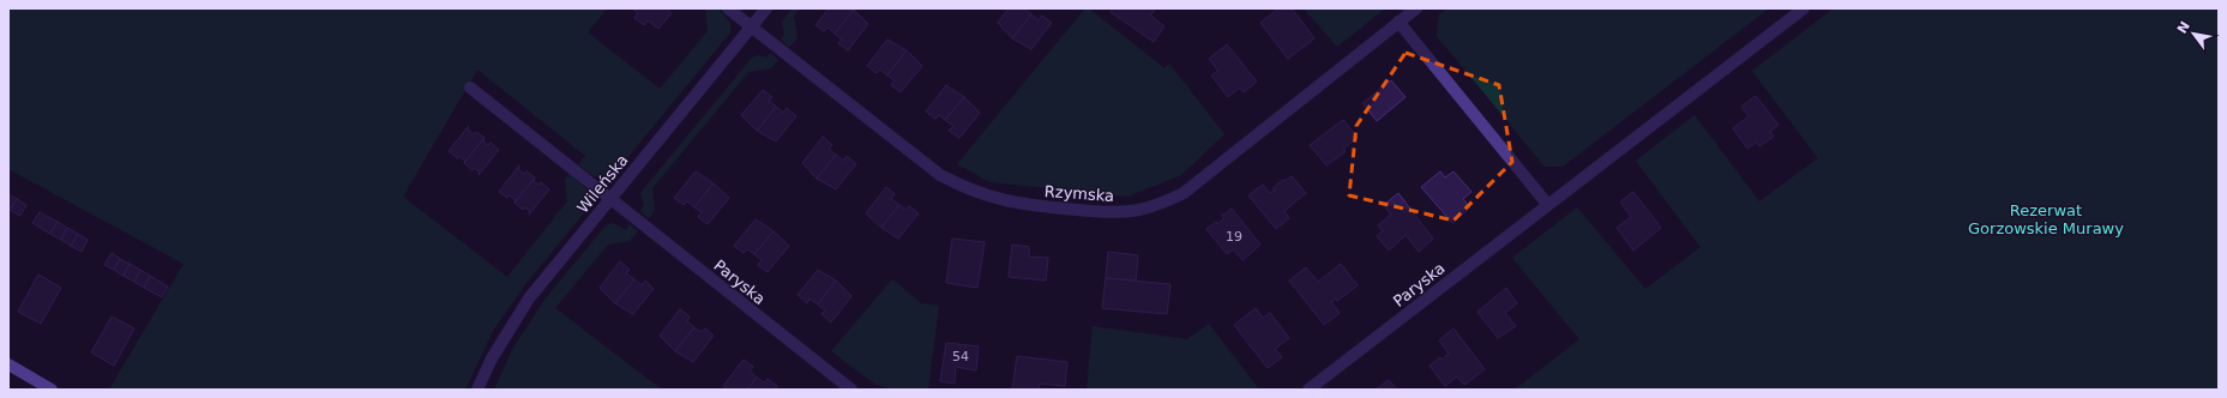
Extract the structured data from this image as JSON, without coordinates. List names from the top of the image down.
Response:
{
  "streets": {
    "street": ["Wileńska", "Rzymska", "Paryska"]
  },
  "crossings": [
    ["Wileńska", "Rzymska"],
    ["Wileńska", "Paryska"]
  ],
  "parks": ["Rezerwat Gorzowskie Murawy"],
  "house_numbers": ["19", "54"],
  "north": "top left"
}
